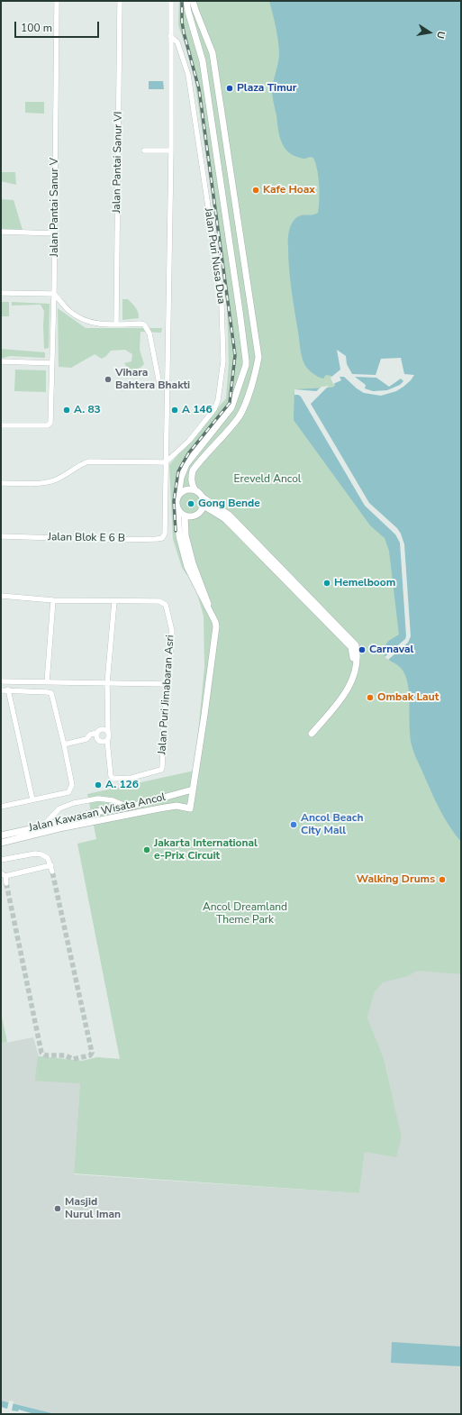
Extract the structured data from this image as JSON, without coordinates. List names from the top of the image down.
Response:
{
  "streets": {
    "street": [
      "Jalan Pantai Sanur VI",
      "Jalan Pantai Sanur V",
      "Jalan Puri Nusa Dua",
      "Jalan Blok E 6 B",
      "Jalan Puri Jimabaran Asri",
      "Jalan Kawasan Wisata Ancol"
    ]
  },
  "crossings": [
    ["Jalan Puri Nusa Dua", "Jalan Blok E 6 B"]
  ],
  "parks": ["Ereveld Ancol", "Ancol Dreamland Theme Park"],
  "places": [
    "Plaza Timur",
    "Kafe Hoax",
    "Vihara Bahtera Bhakti",
    "A. 83",
    "A 146",
    "Gong Bende",
    "Hemelboom",
    "Carnaval",
    "Ombak Laut",
    "A. 126",
    "Ancol Beach City Mall",
    "Jakarta International e-Prix Circuit",
    "Walking Drums",
    "Masjid Nurul Iman"
  ],
  "scale_bar": "100 m",
  "north": "right"
}
